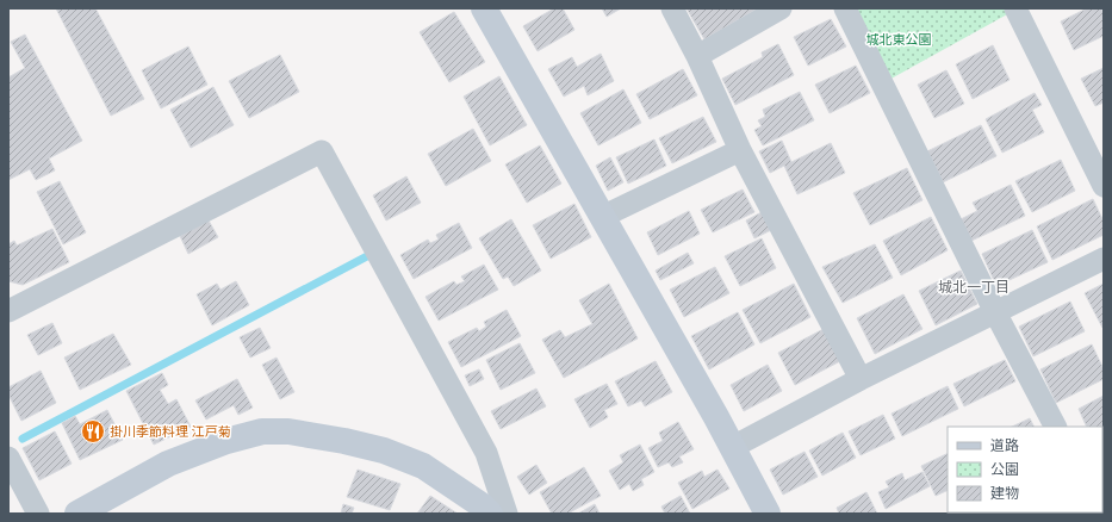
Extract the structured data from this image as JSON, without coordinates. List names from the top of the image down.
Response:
{
  "districts": ["城北一丁目"],
  "parks": ["城北東公園"],
  "places": {
    "restaurant": ["掛川季節料理 江戸菊"]
  },
  "legend": ["道路", "公園", "建物"]
}
